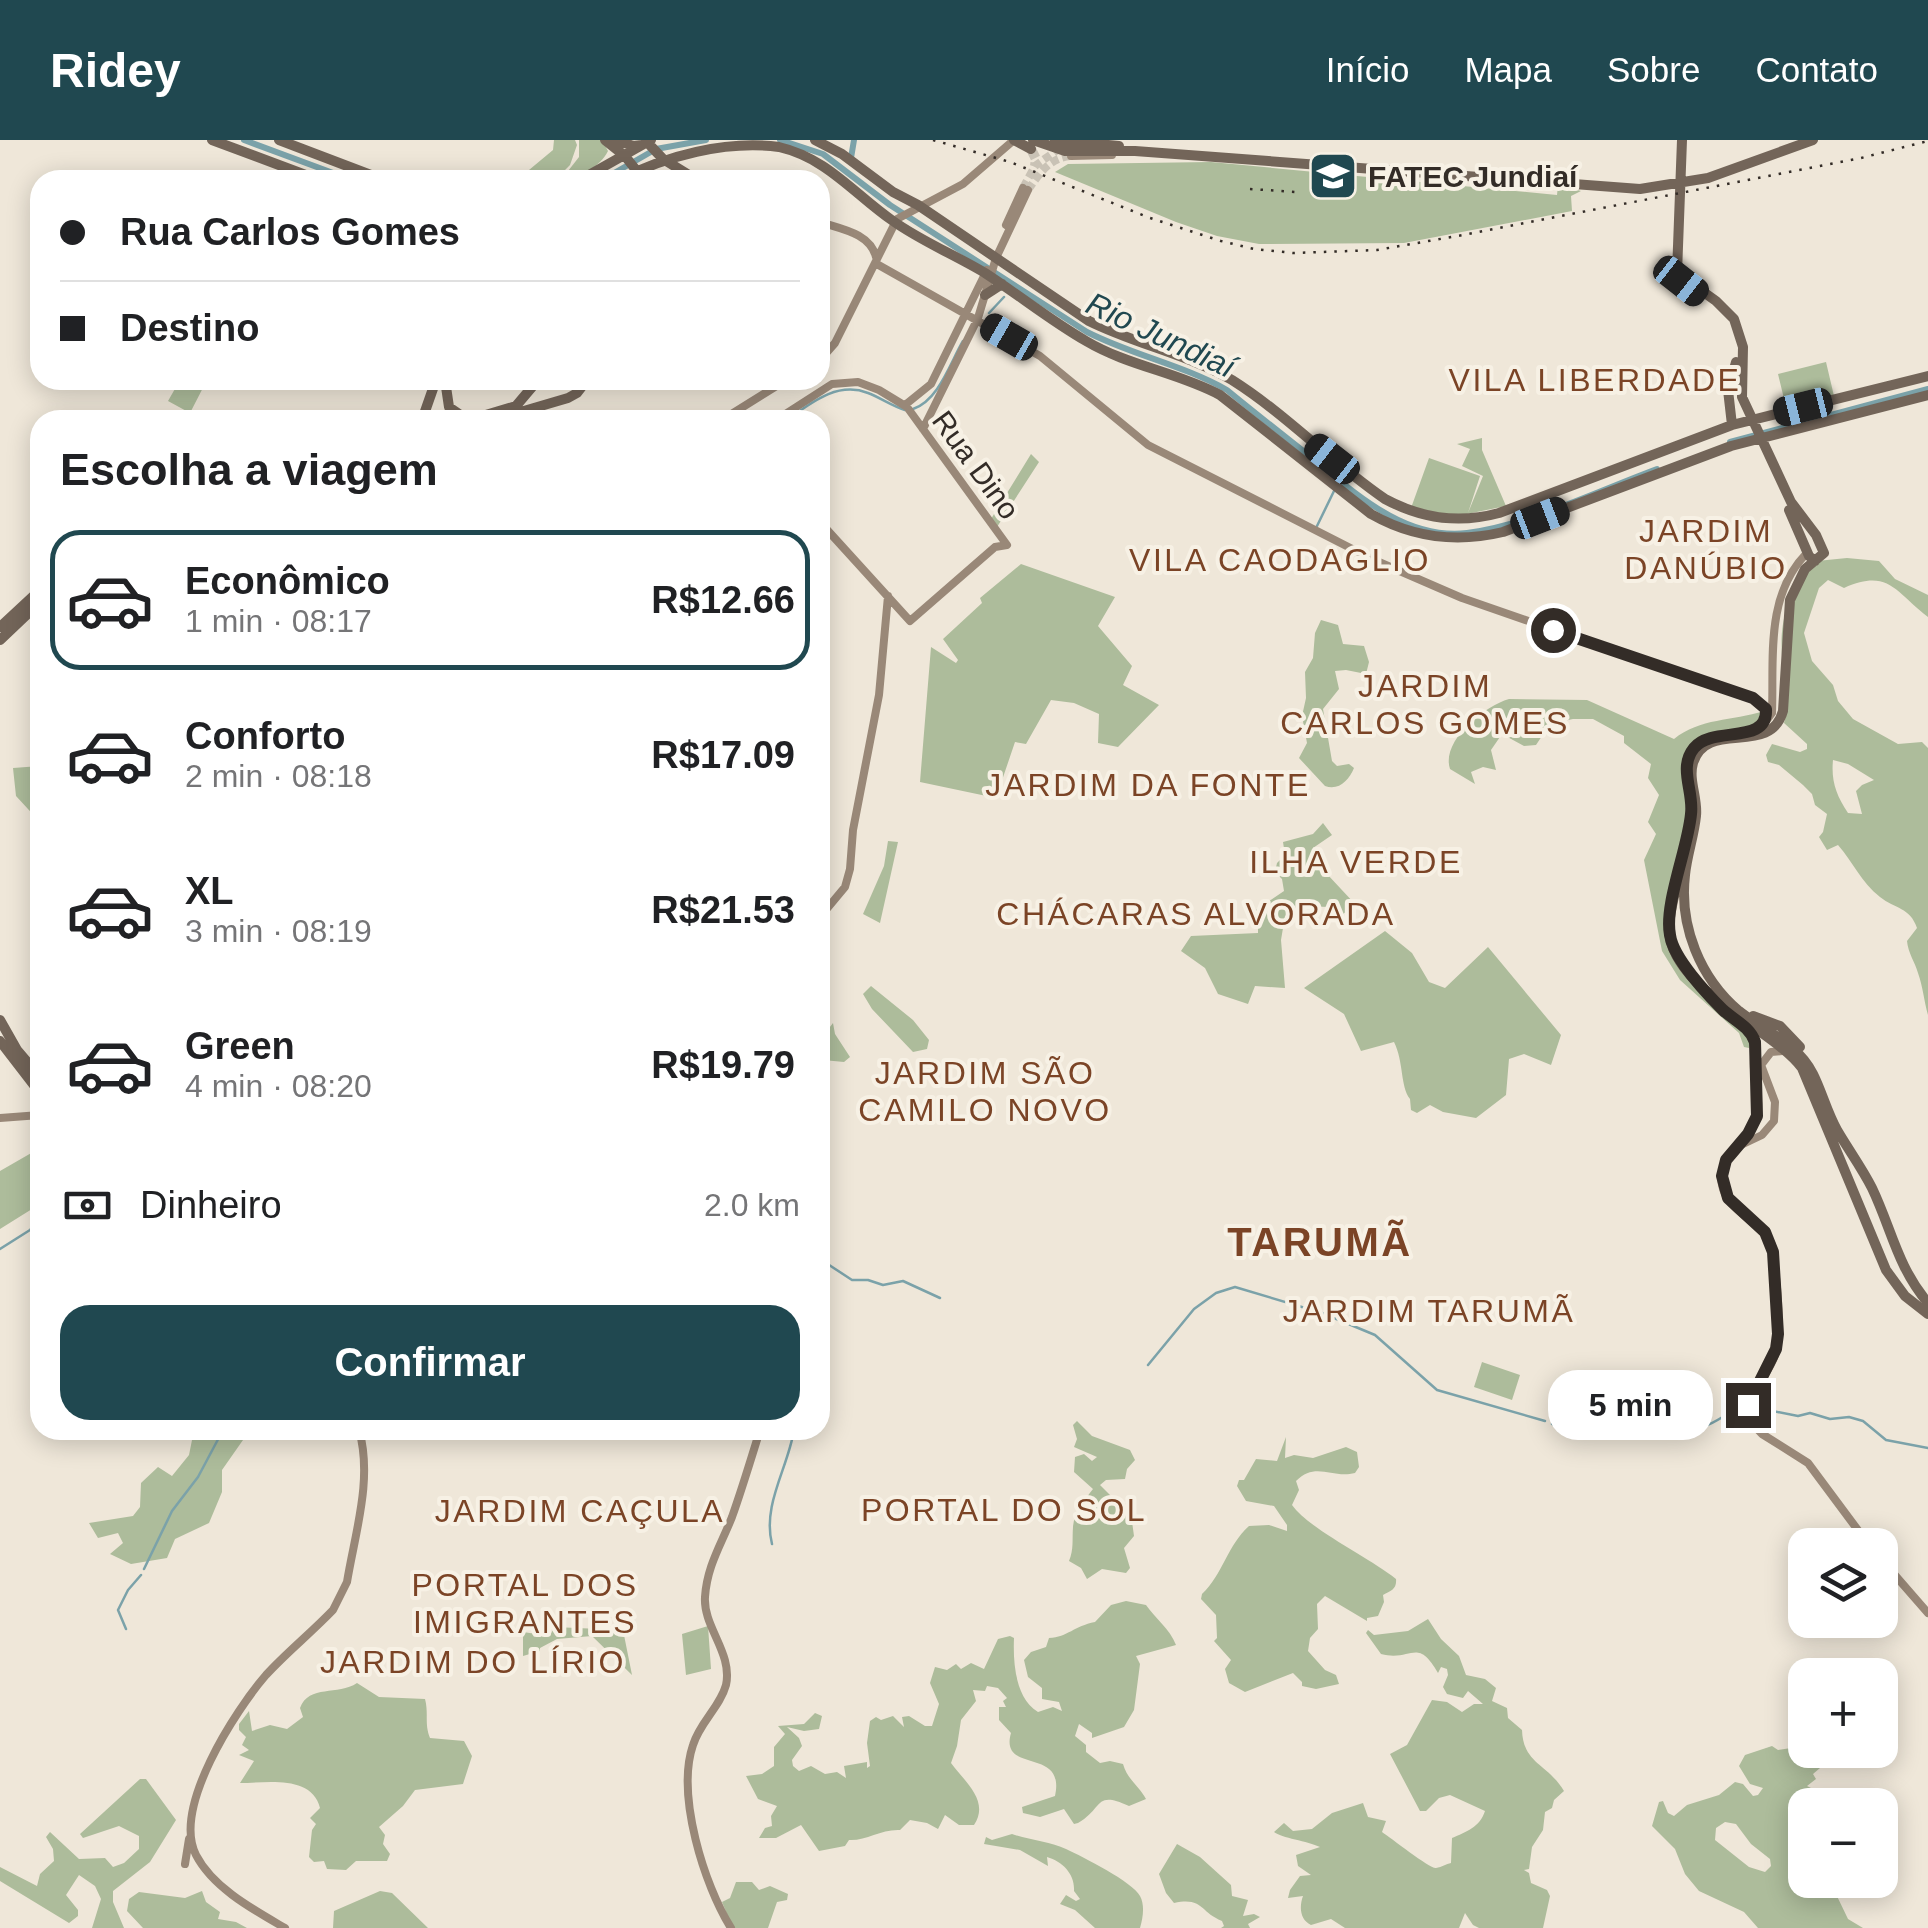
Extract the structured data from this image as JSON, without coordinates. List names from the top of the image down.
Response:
{
  "streets": {
    "main road": ["Rua Dino"]
  },
  "districts": [
    "VILA LIBERDADE",
    "JARDIM DANÚBIO",
    "VILA CAODAGLIO",
    "JARDIM CARLOS GOMES",
    "JARDIM DA FONTE",
    "ILHA VERDE",
    "CHÁCARAS ALVORADA",
    "JARDIM SÃO CAMILO NOVO",
    "TARUMÃ",
    "JARDIM TARUMÃ",
    "PORTAL DO SOL",
    "JARDIM CAÇULA",
    "PORTAL DOS IMIGRANTES",
    "JARDIM DO LÍRIO"
  ],
  "water": ["Rio Jundiaí"],
  "places": {
    "school or university": ["FATEC Jundiaí"]
  },
  "page": {
    "header": "Ridey",
    "nav": [
      "Início",
      "Mapa",
      "Sobre",
      "Contato"
    ],
    "banner": ["Rua Carlos Gomes", "Destino"],
    "heading": "Escolha a viagem",
    "list": [
      {
        "name": "Econômico",
        "note": "1 min · 08:17",
        "value": "R$12.66"
      },
      {
        "name": "Conforto",
        "note": "2 min · 08:18",
        "value": "R$17.09"
      },
      {
        "name": "XL",
        "note": "3 min · 08:19",
        "value": "R$21.53"
      },
      {
        "name": "Green",
        "note": "4 min · 08:20",
        "value": "R$19.79"
      }
    ],
    "pay": ["Dinheiro", "2.0 km"],
    "buttons": "Confirmar",
    "bubble": "5 min",
    "map_buttons": ["+", "−"]
  }
}
